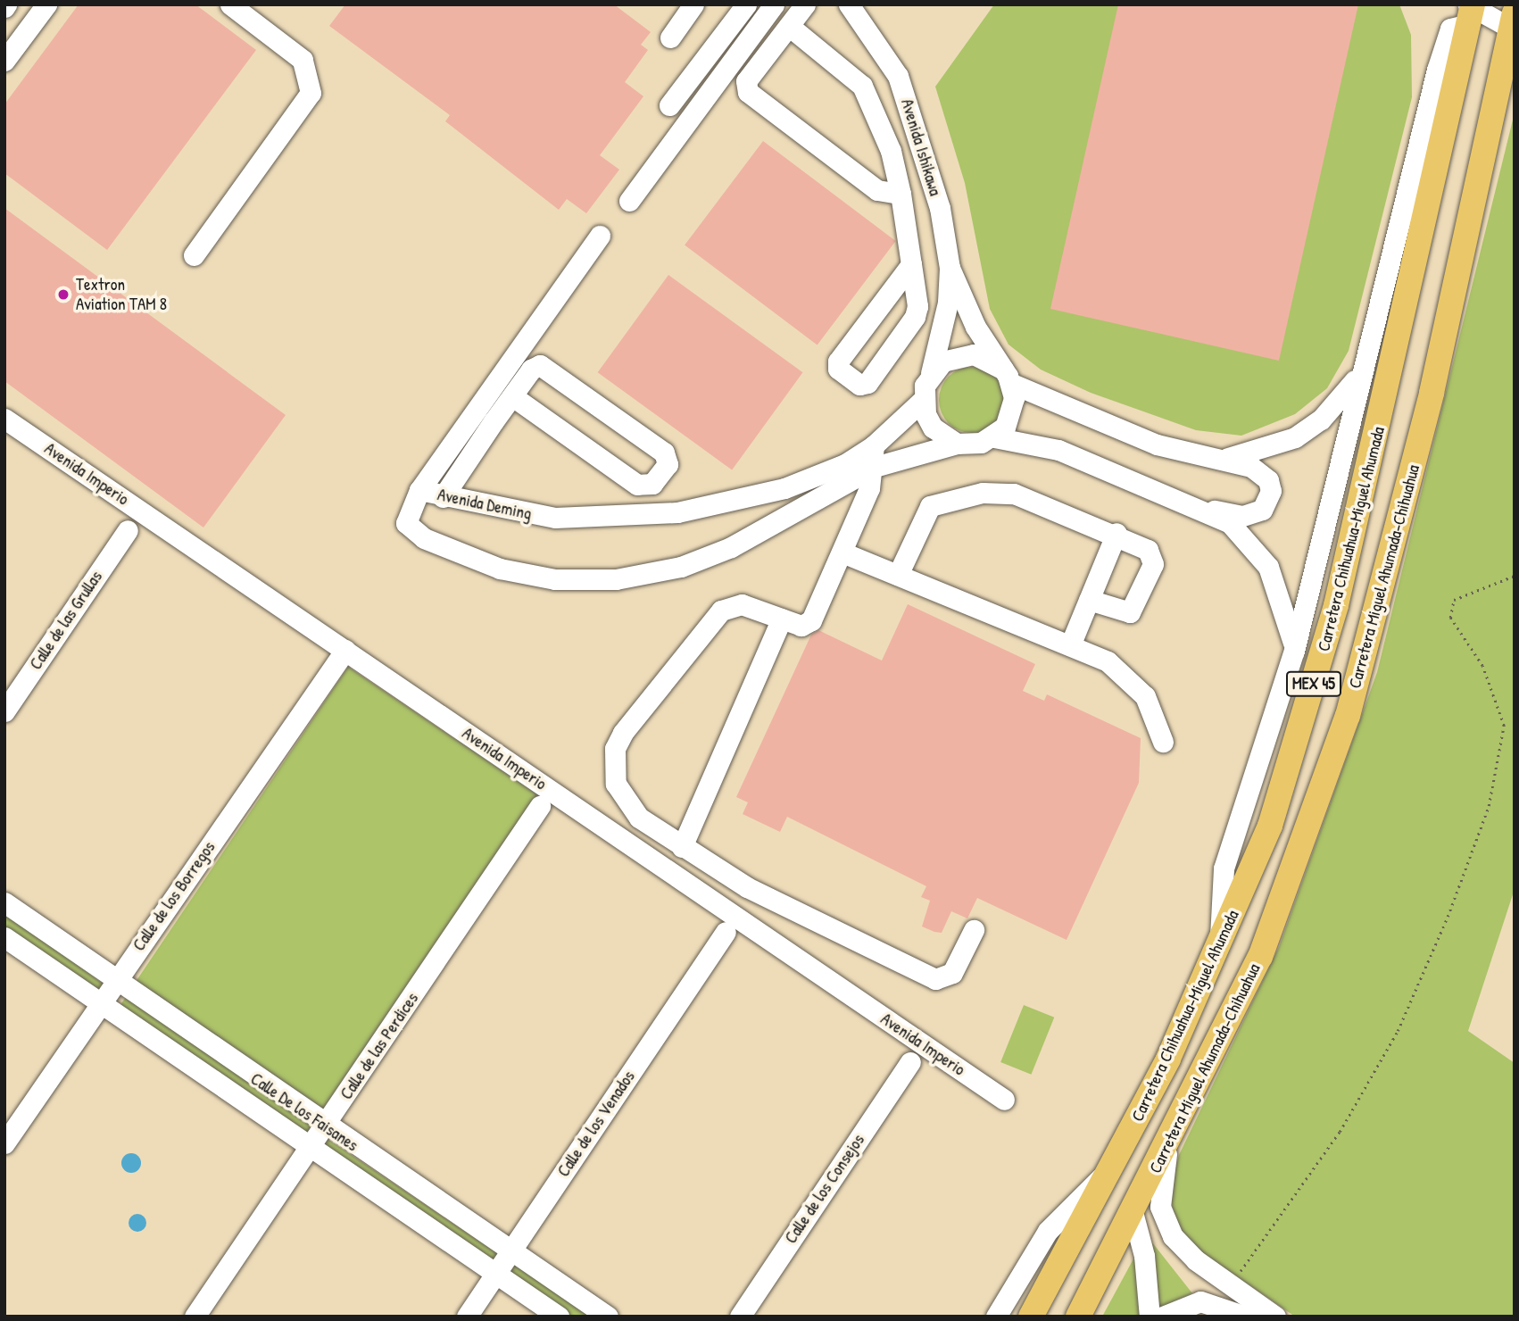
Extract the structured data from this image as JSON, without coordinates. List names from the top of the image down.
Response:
{
  "streets": {
    "main road": ["Carretera Chihuahua-Miguel Ahumada", "Carretera Miguel Ahumada-Chihuahua", "MEX 45"],
    "street": [
      "Avenida Ishikawa",
      "Avenida Imperio",
      "Avenida Deming",
      "Calle de las Grullas",
      "Calle de los Borregos",
      "Calle de las Perdices",
      "Calle De los Faisanes",
      "Calle de los Venados",
      "Calle de los Consejos"
    ]
  },
  "crossings": [
    ["Avenida Ishikawa", "Avenida Deming"],
    ["Avenida Imperio", "Calle de los Borregos"],
    ["Calle de los Borregos", "Calle De los Faisanes"],
    ["Calle de las Perdices", "Calle De los Faisanes"],
    ["Calle De los Faisanes", "Calle de los Venados"]
  ],
  "places": ["Textron Aviation TAM 8"]
}
